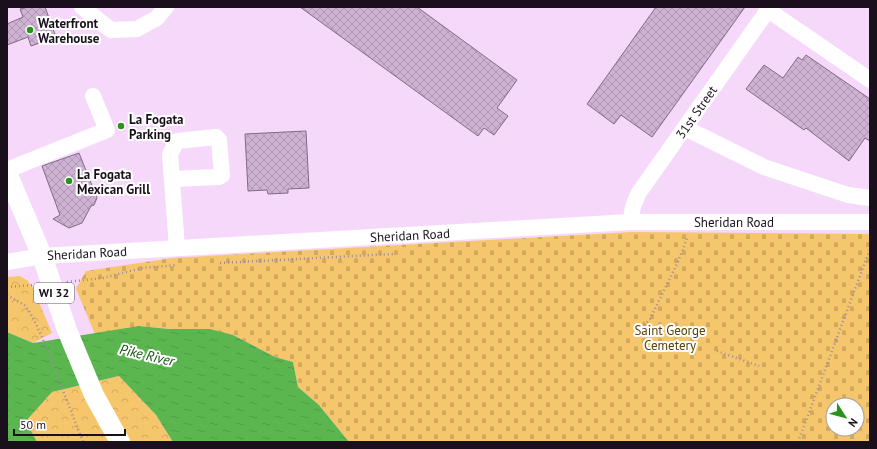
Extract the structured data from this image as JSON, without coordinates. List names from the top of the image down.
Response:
{
  "streets": {
    "main road": ["Sheridan Road", "WI 32"],
    "street": ["31st Street"]
  },
  "crossings": [
    ["31st Street", "Sheridan Road"],
    ["Sheridan Road", "WI 32"]
  ],
  "water": ["Pike River"],
  "parks": ["Saint George Cemetery"],
  "places": ["Waterfront Warehouse", "La Fogata Parking", "La Fogata Mexican Grill"],
  "scale_bar": "50 m",
  "north": "bottom right"
}
